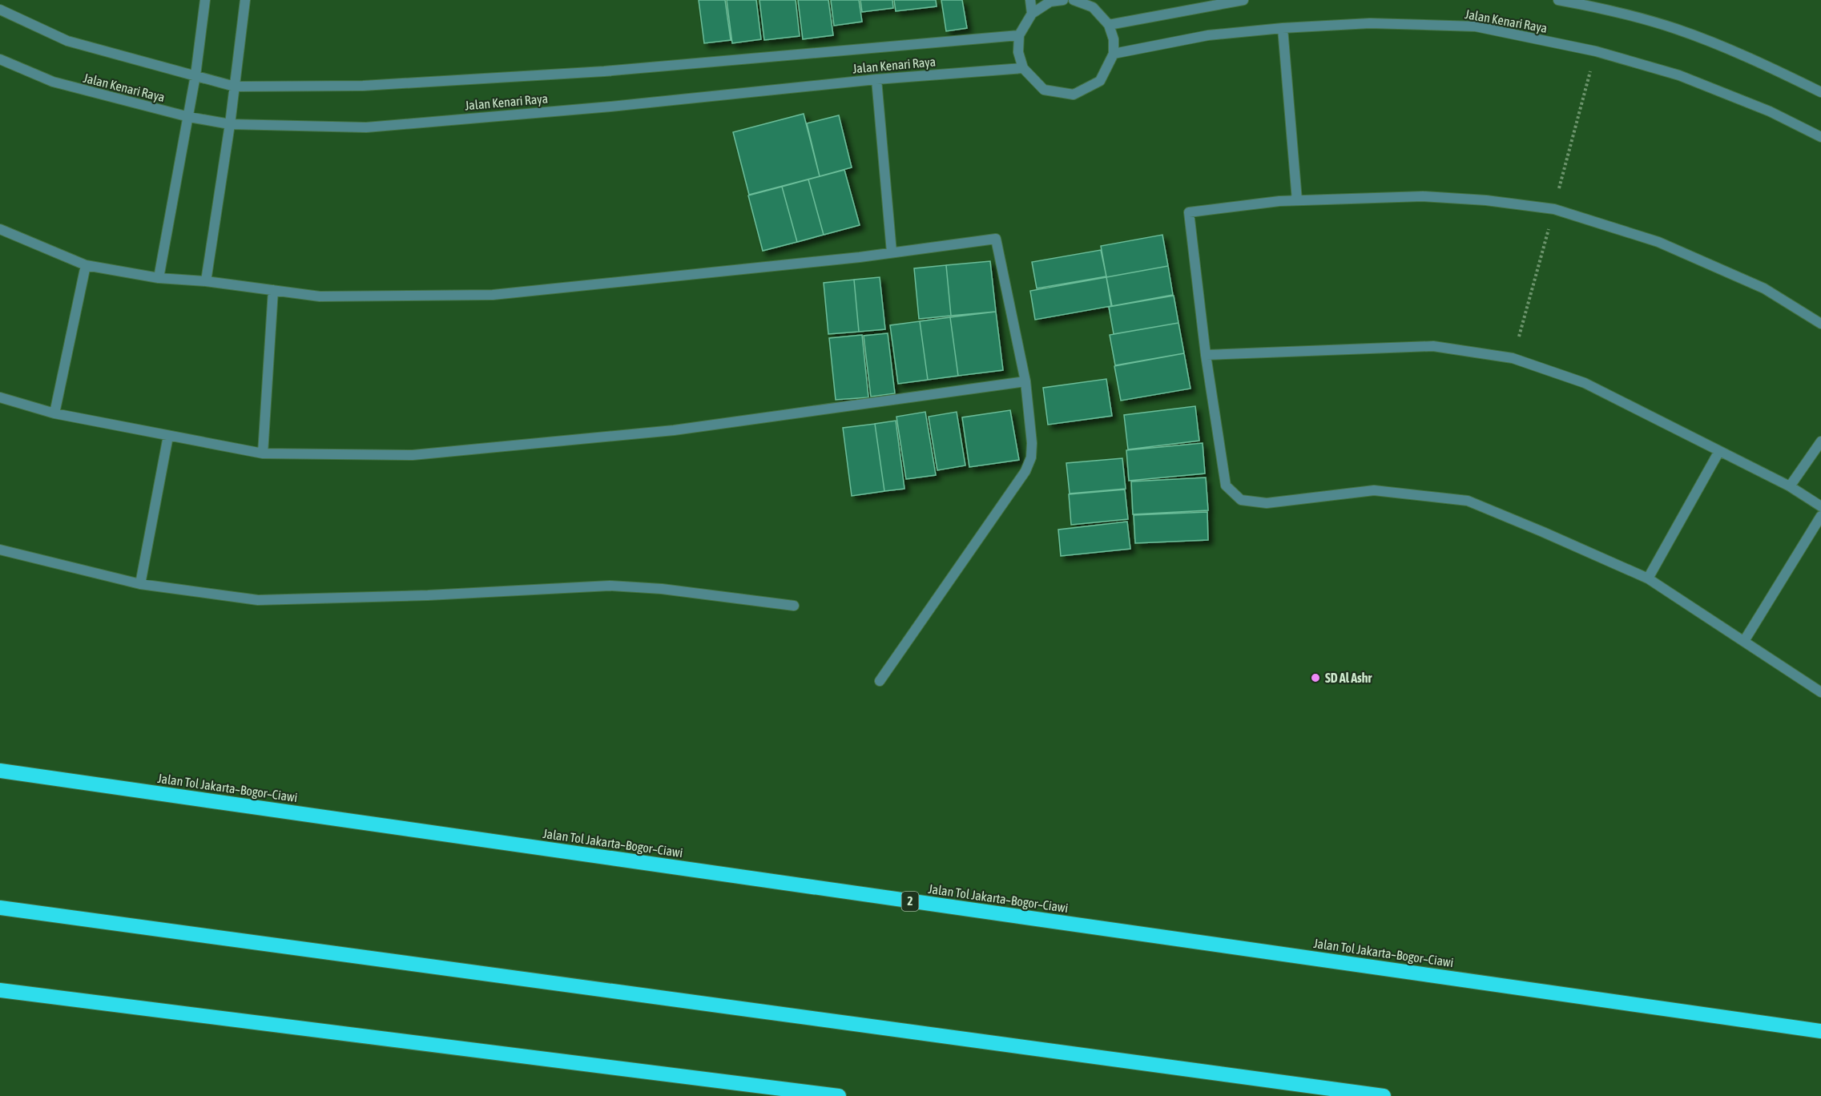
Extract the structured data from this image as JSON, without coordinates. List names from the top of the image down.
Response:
{
  "streets": {
    "highway": ["Jalan Tol Jakarta–Bogor–Ciawi", "2"],
    "street": ["Jalan Kenari Raya"]
  },
  "places": ["SD Al Ashr"]
}
